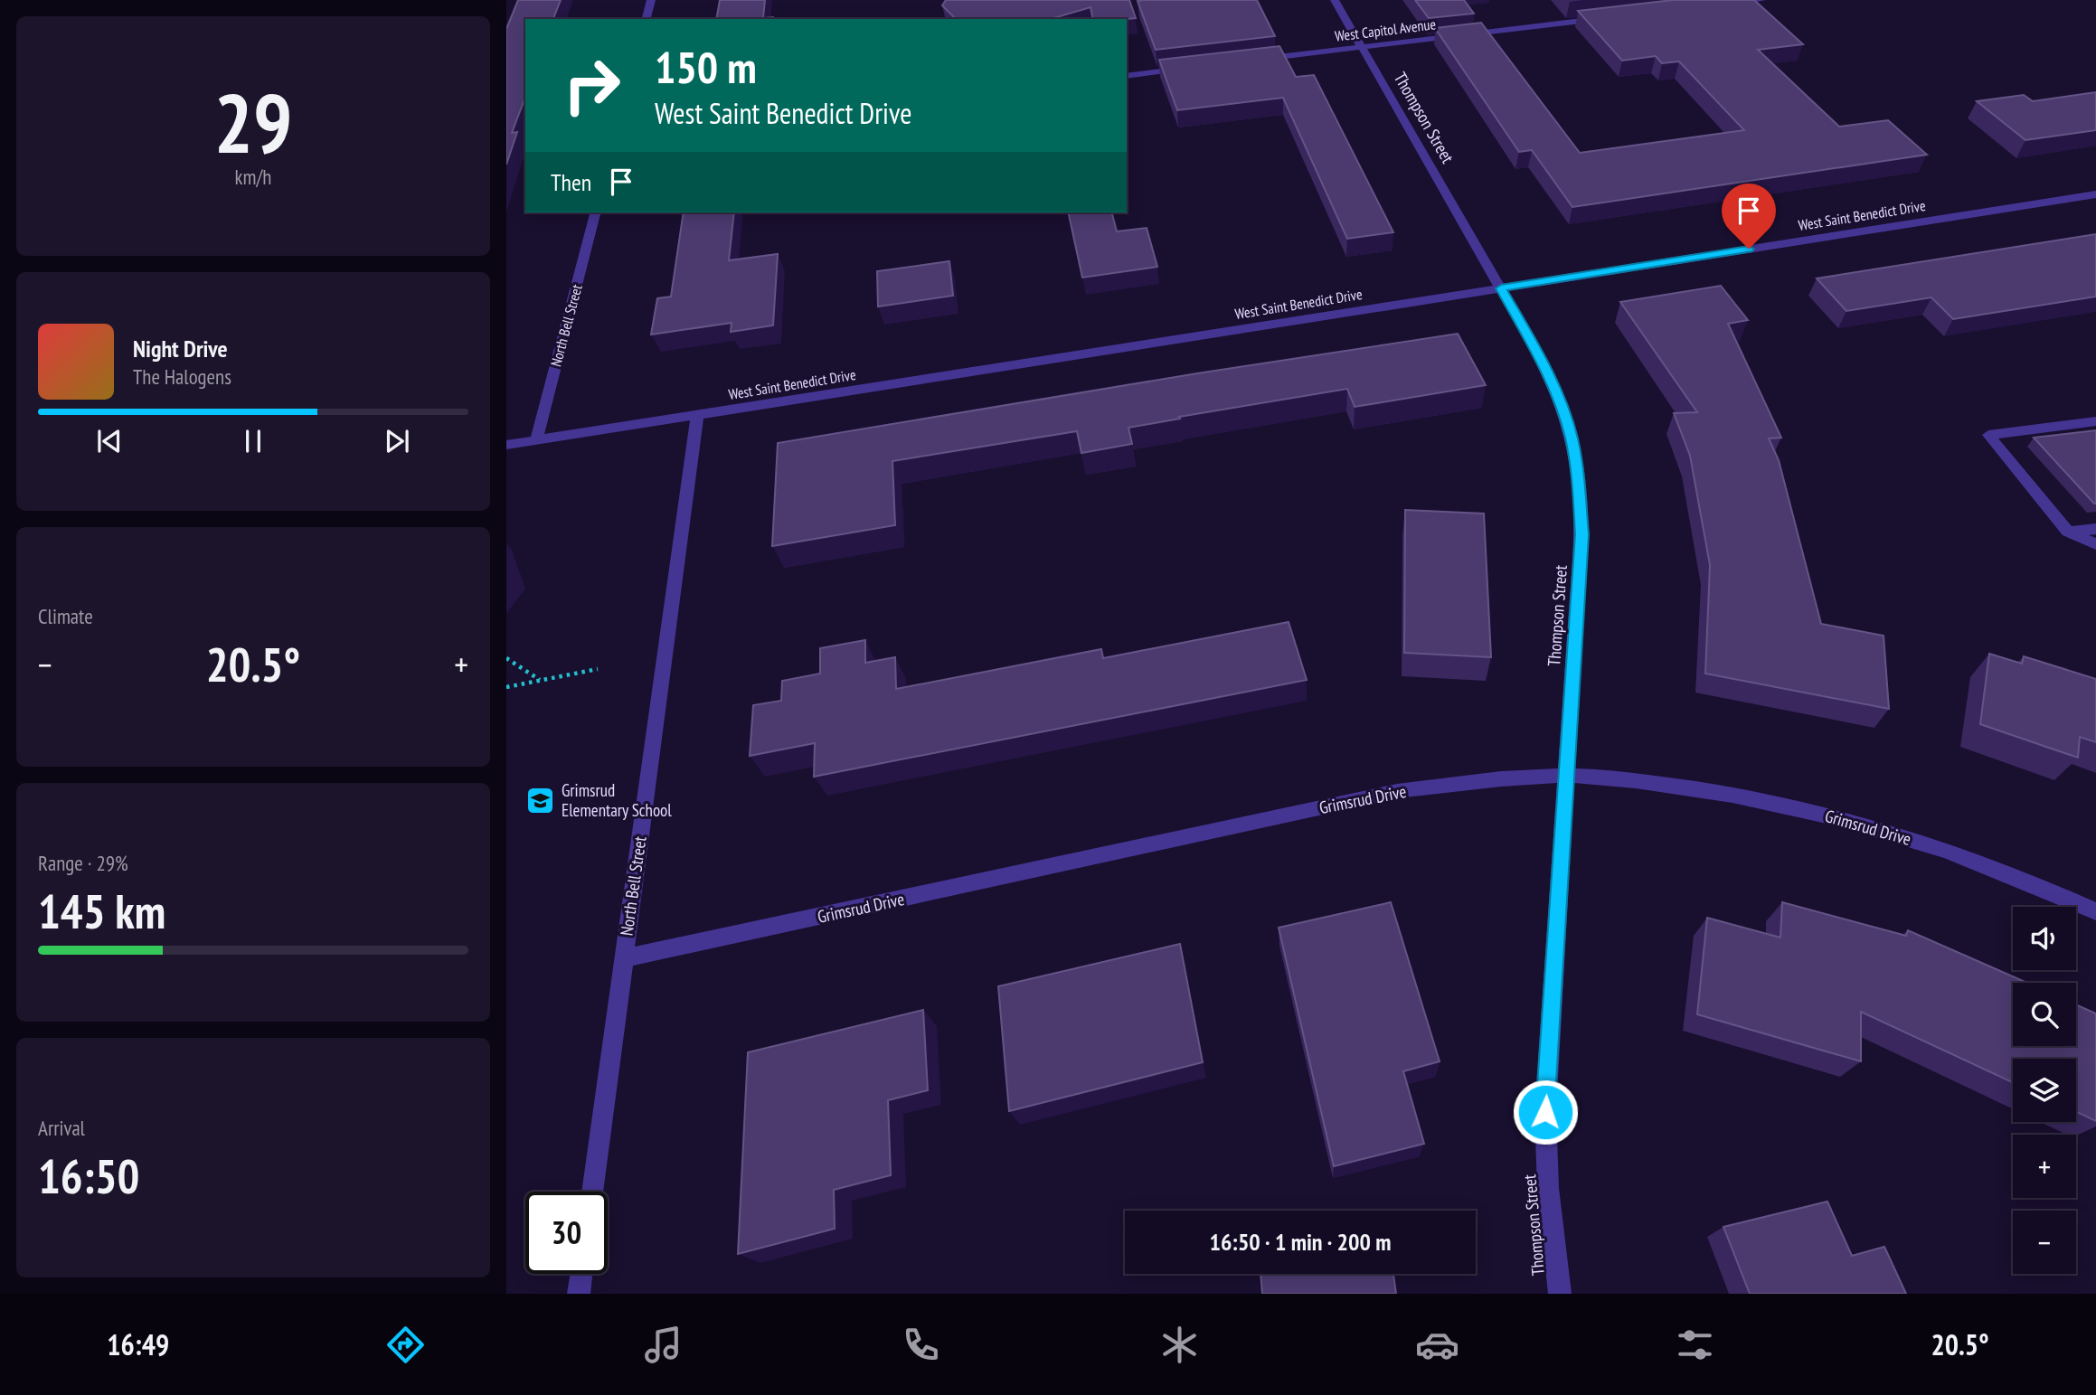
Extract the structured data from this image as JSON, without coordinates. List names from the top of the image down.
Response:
{
  "streets": {
    "street": [
      "West Capitol Avenue",
      "Thompson Street",
      "West Saint Benedict Drive",
      "North Bell Street",
      "Grimsrud Drive"
    ]
  },
  "crossings": [
    ["West Capitol Avenue", "Thompson Street"],
    ["Thompson Street", "West Saint Benedict Drive"],
    ["Thompson Street", "Grimsrud Drive"],
    ["West Saint Benedict Drive", "North Bell Street"],
    ["North Bell Street", "Grimsrud Drive"]
  ],
  "places": {
    "school or university": ["Grimsrud Elementary School"]
  },
  "page": {
    "tile": [
      ["29", "km/h"],
      "Climate",
      ["Range · 29%", "145 km"],
      ["Arrival", "16:50"]
    ],
    "turn": ["150 m", "West Saint Benedict Drive"],
    "then": "Then",
    "song": ["Night Drive", "The Halogens"],
    "heat": ["−", "20.5°", "+"],
    "map_buttons": ["+", "−"],
    "limit": "30",
    "trip": "16:50 · 1 min · 200 m",
    "tabs": ["16:49", "20.5°"]
  }
}
